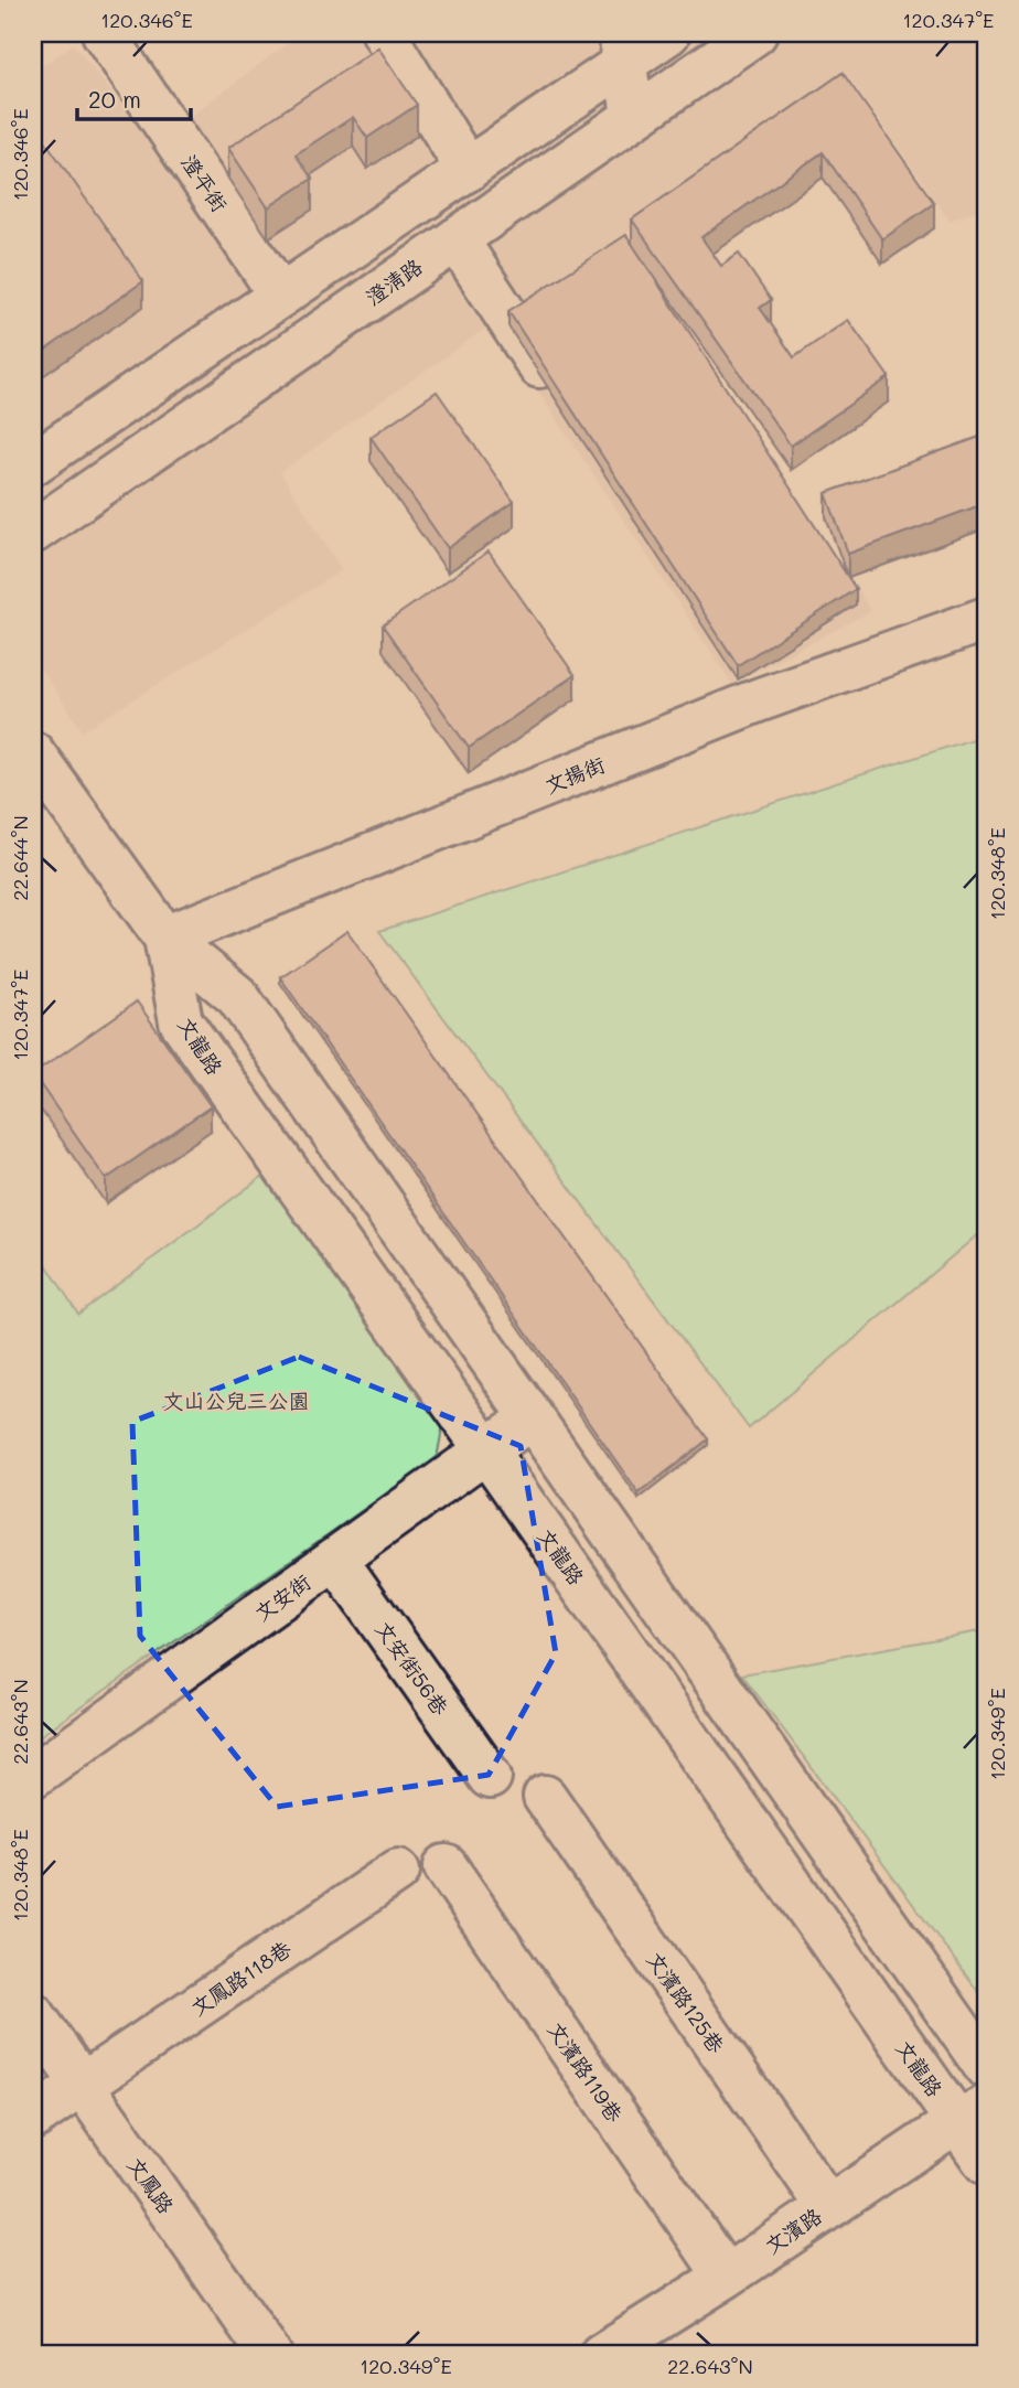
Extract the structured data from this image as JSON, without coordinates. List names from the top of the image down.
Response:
{
  "streets": {
    "street": [
      "澄平街",
      "澄清路",
      "文揚街",
      "文龍路",
      "文安街",
      "文安街56巷",
      "文鳳路118巷",
      "文濱路125巷",
      "文濱路119巷",
      "文鳳路",
      "文濱路"
    ]
  },
  "crossings": [
    ["文揚街", "文龍路"],
    ["文龍路", "文安街"],
    ["文龍路", "文濱路"],
    ["文安街", "文安街56巷"],
    ["文鳳路118巷", "文鳳路"],
    ["文濱路125巷", "文濱路"],
    ["文濱路119巷", "文濱路"]
  ],
  "parks": ["文山公兒三公園"],
  "scale_bar": "20 m",
  "coordinates": [
    "120.346°E",
    "120.347°E",
    "22.644°N",
    "120.348°E",
    "22.643°N",
    "120.349°E"
  ]
}
